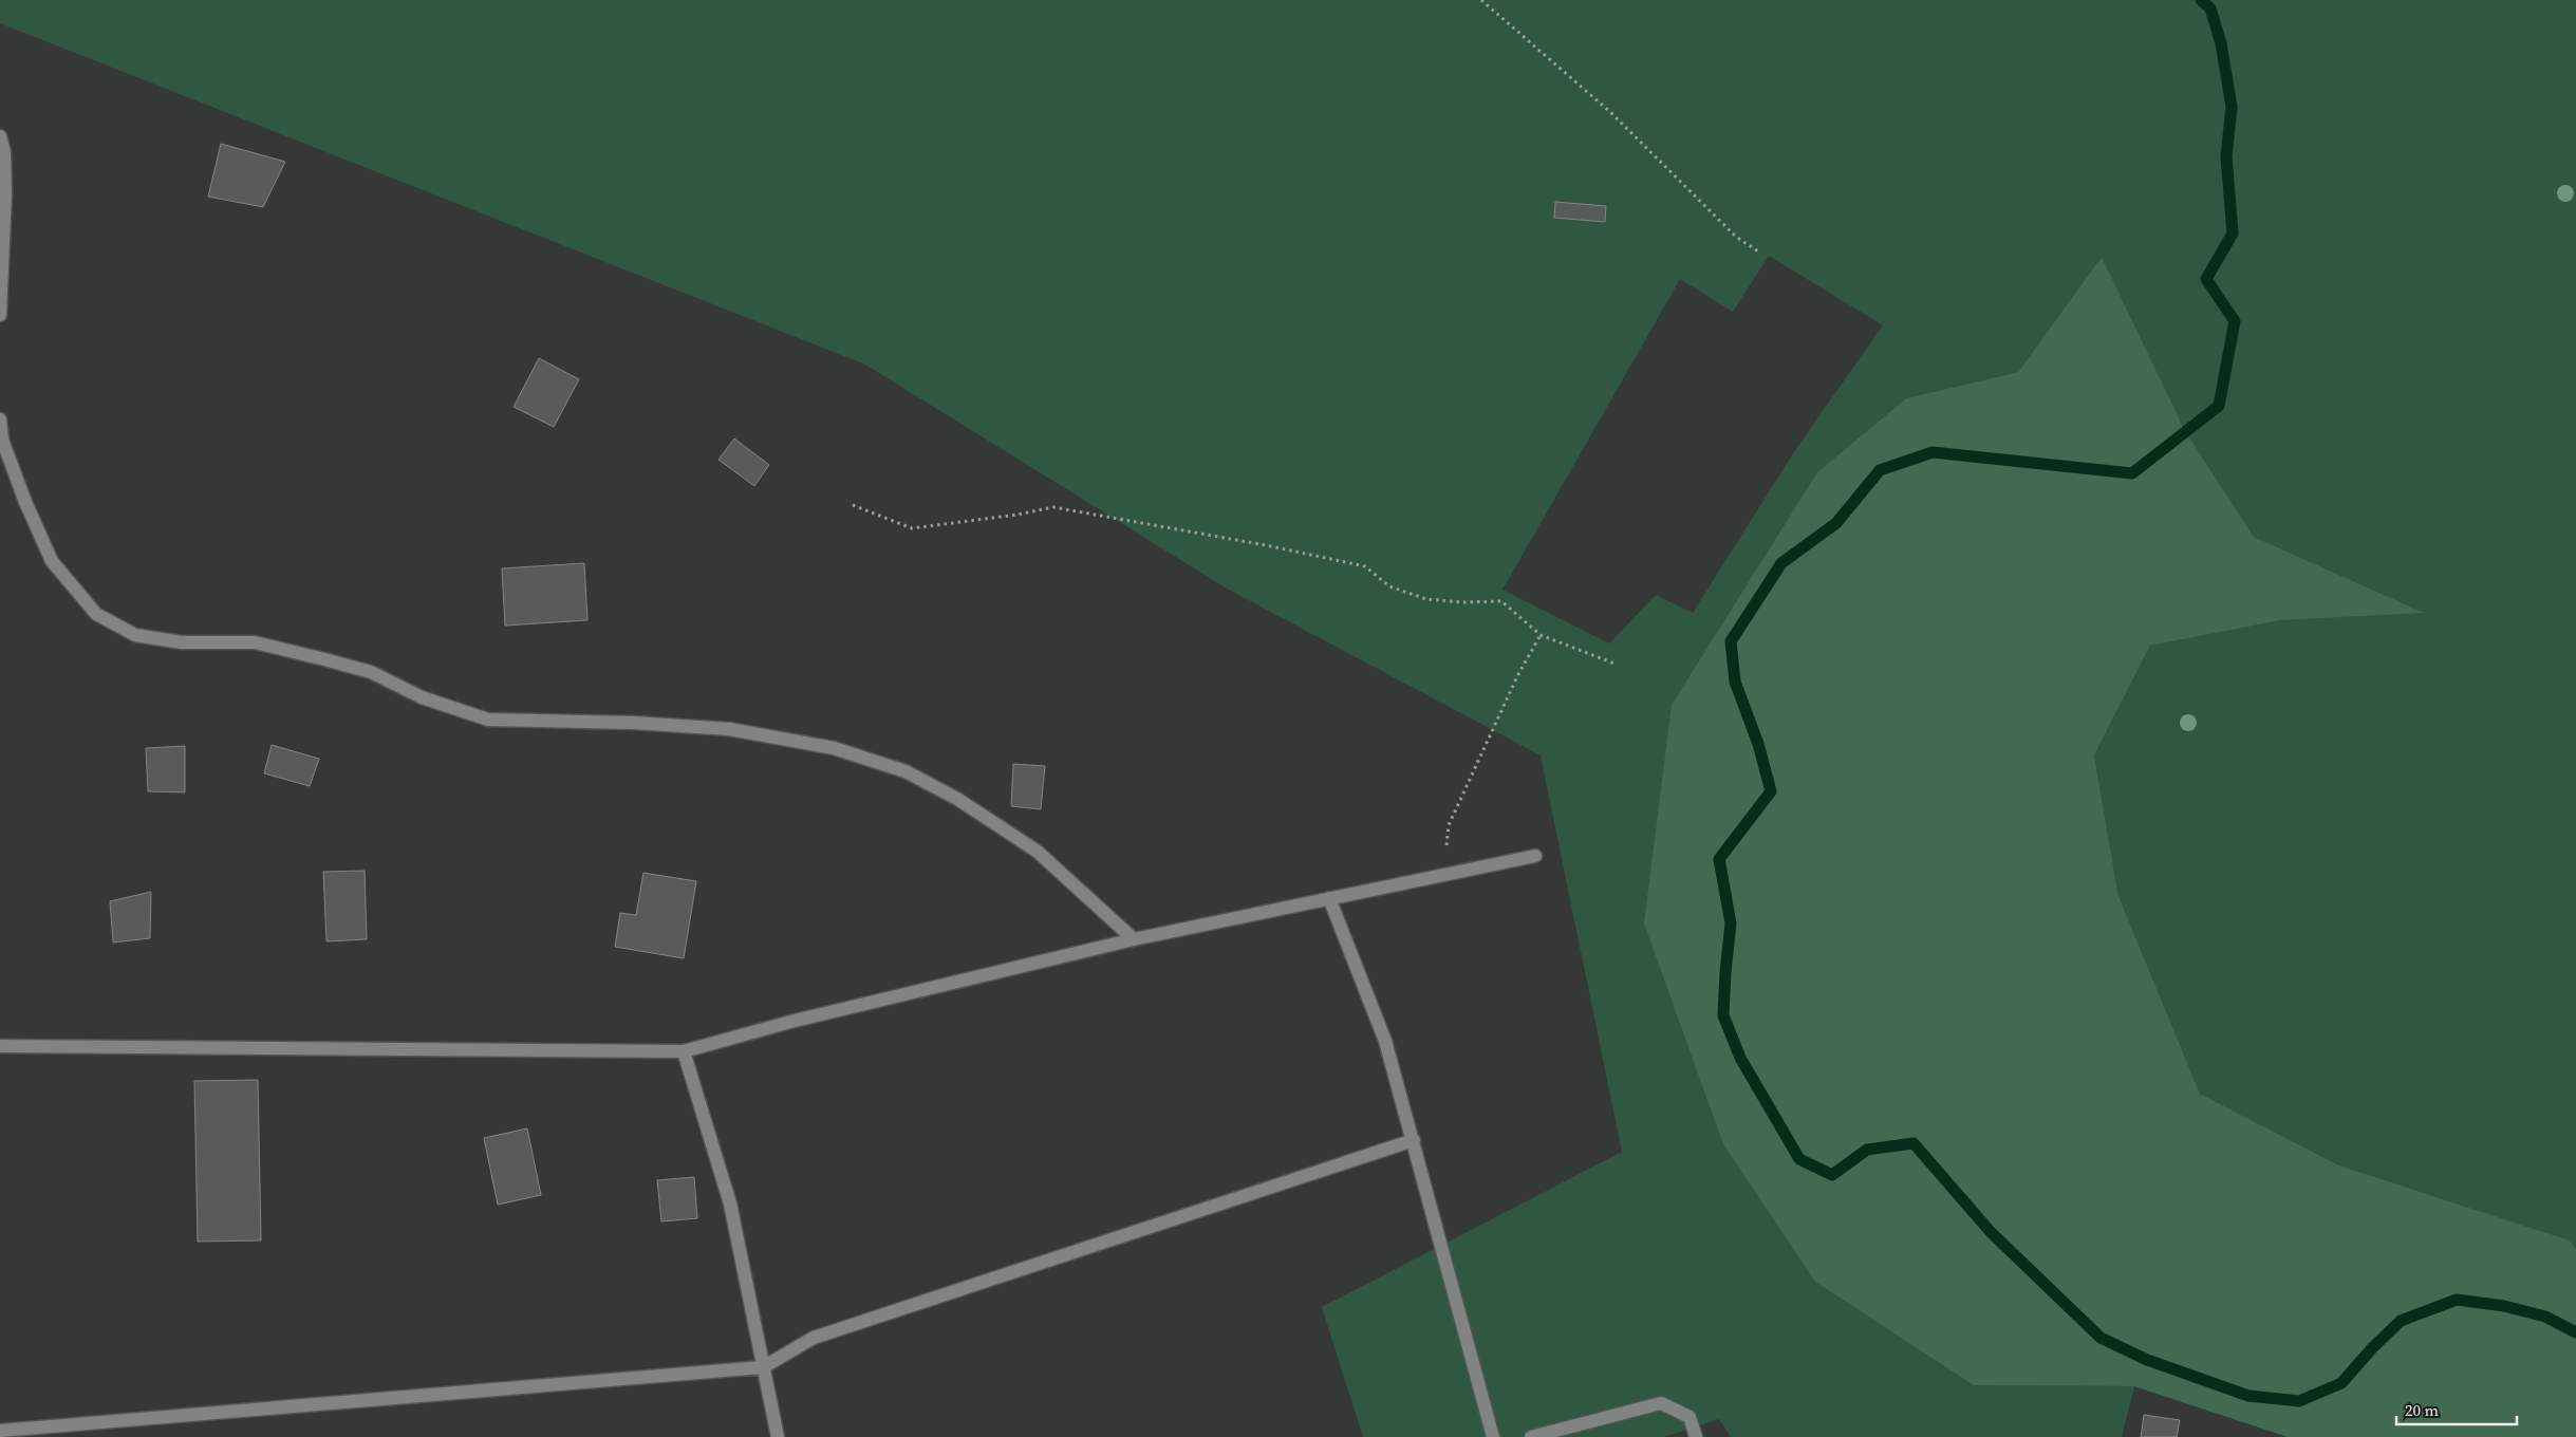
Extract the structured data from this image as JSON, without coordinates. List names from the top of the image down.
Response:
{
  "scale_bar": "20 m"
}
